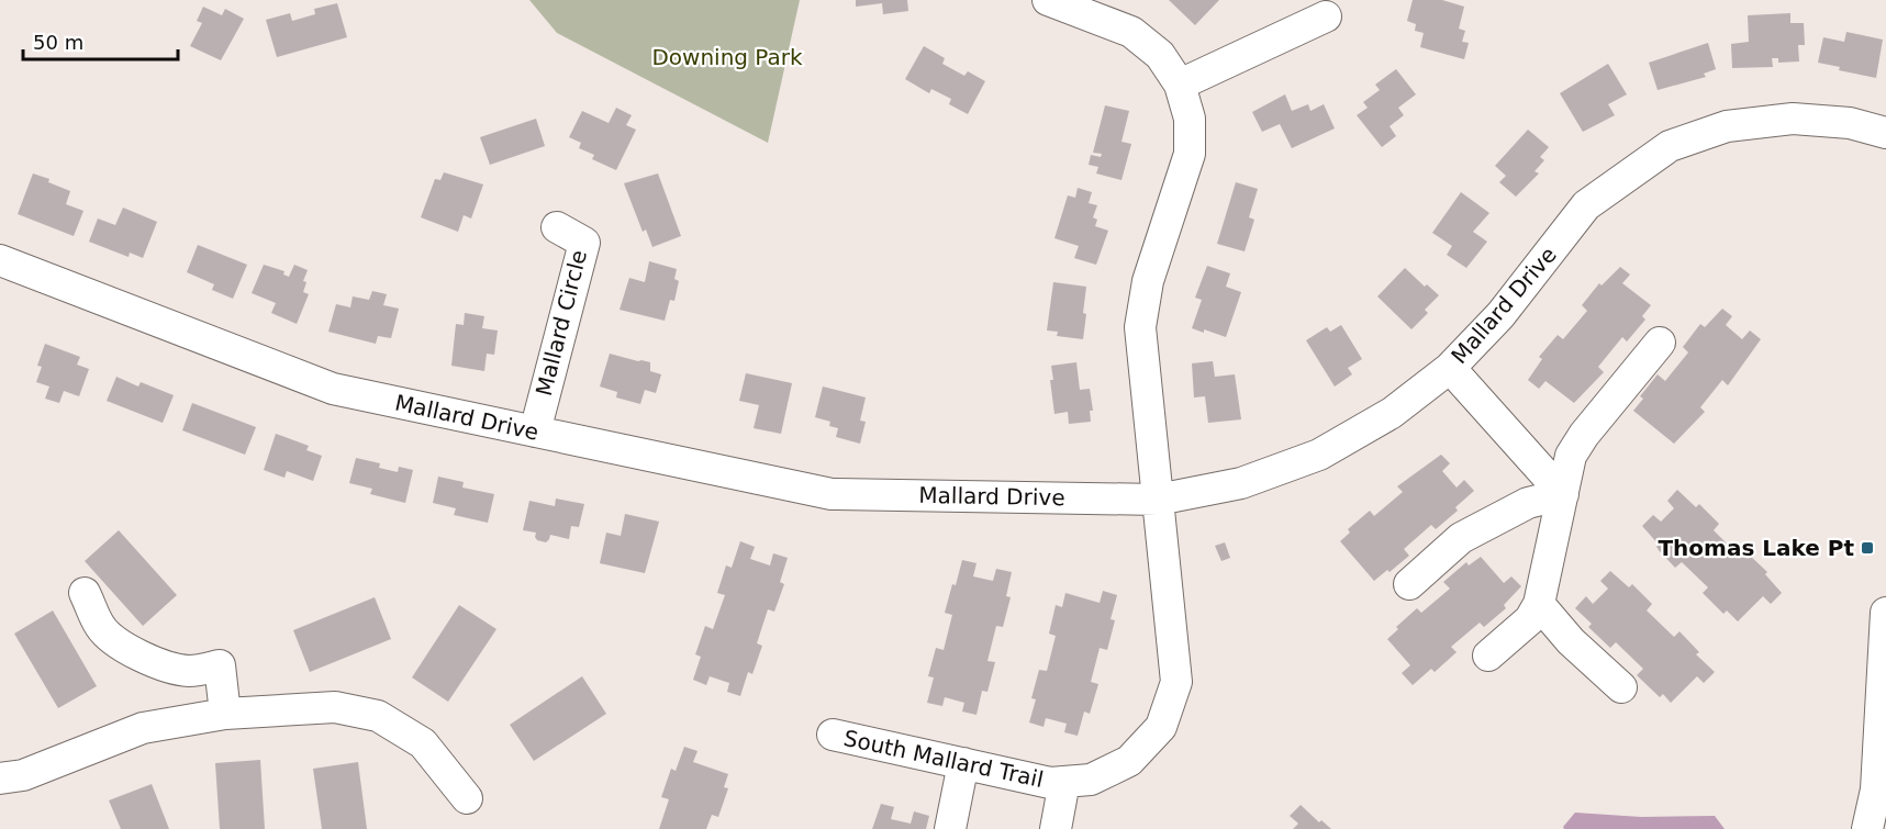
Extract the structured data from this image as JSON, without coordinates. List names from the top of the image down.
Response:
{
  "streets": {
    "street": ["Mallard Drive", "Mallard Circle", "South Mallard Trail"]
  },
  "crossings": [
    ["Mallard Drive", "Mallard Circle"],
    ["Mallard Drive", "South Mallard Trail"]
  ],
  "parks": ["Downing Park"],
  "places": {
    "transit": ["Thomas Lake Pt"]
  },
  "scale_bar": "50 m"
}
